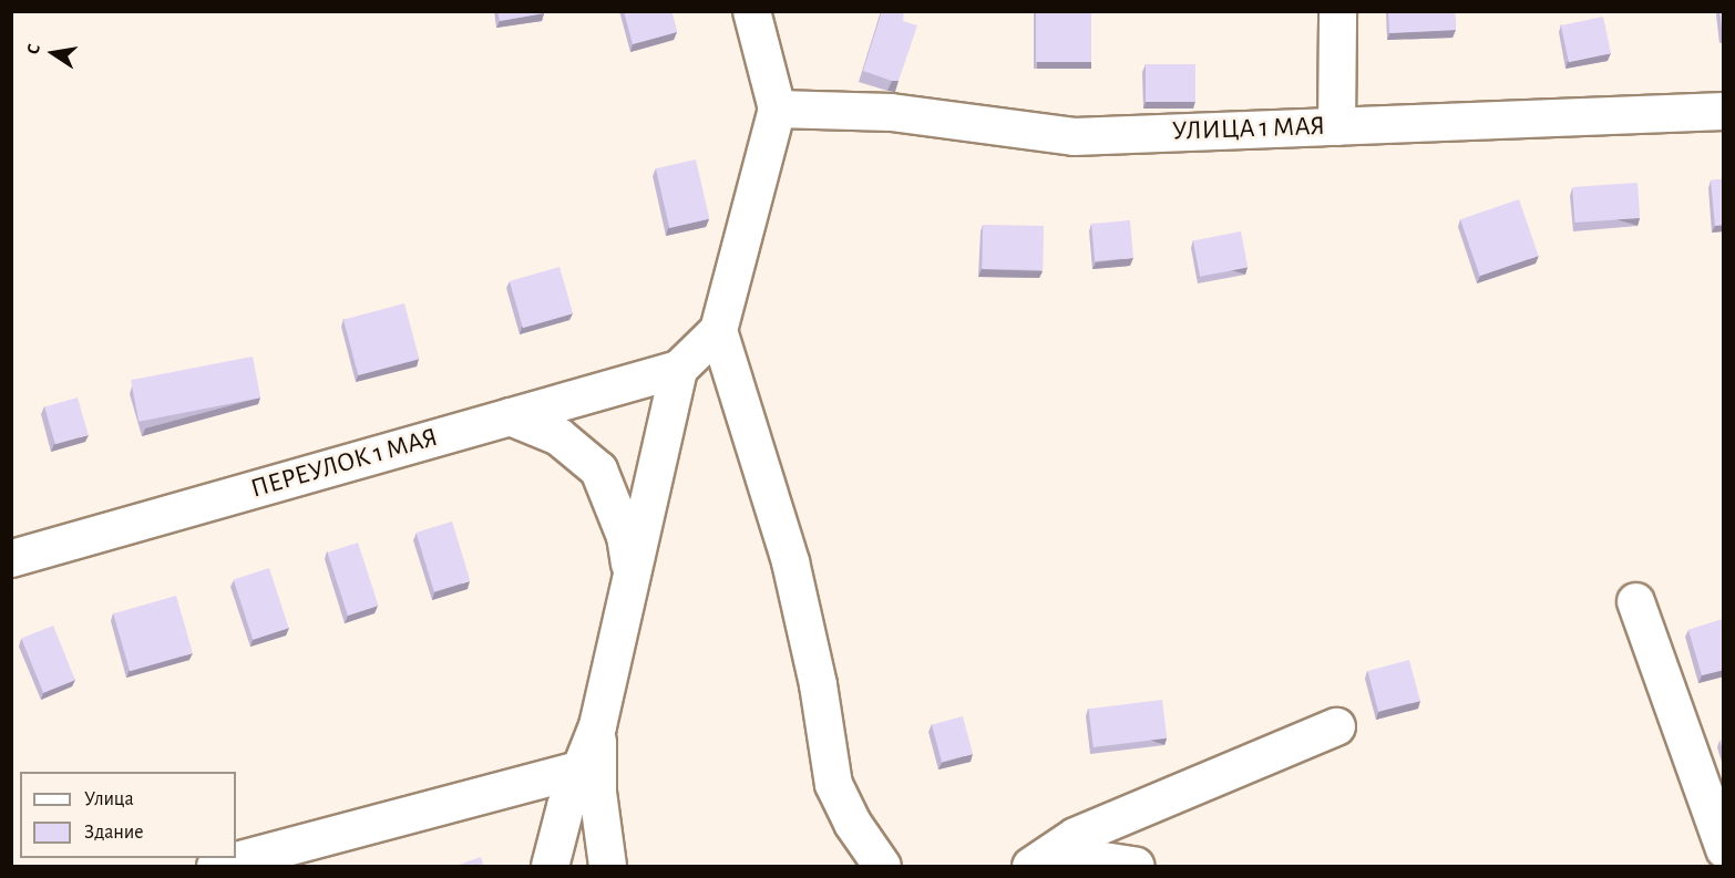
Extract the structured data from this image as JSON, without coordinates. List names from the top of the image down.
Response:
{
  "streets": {
    "street": ["УЛИЦА 1 МАЯ", "ПЕРЕУЛОК 1 МАЯ"]
  },
  "legend": ["Улица", "Здание"],
  "north": "left"
}
